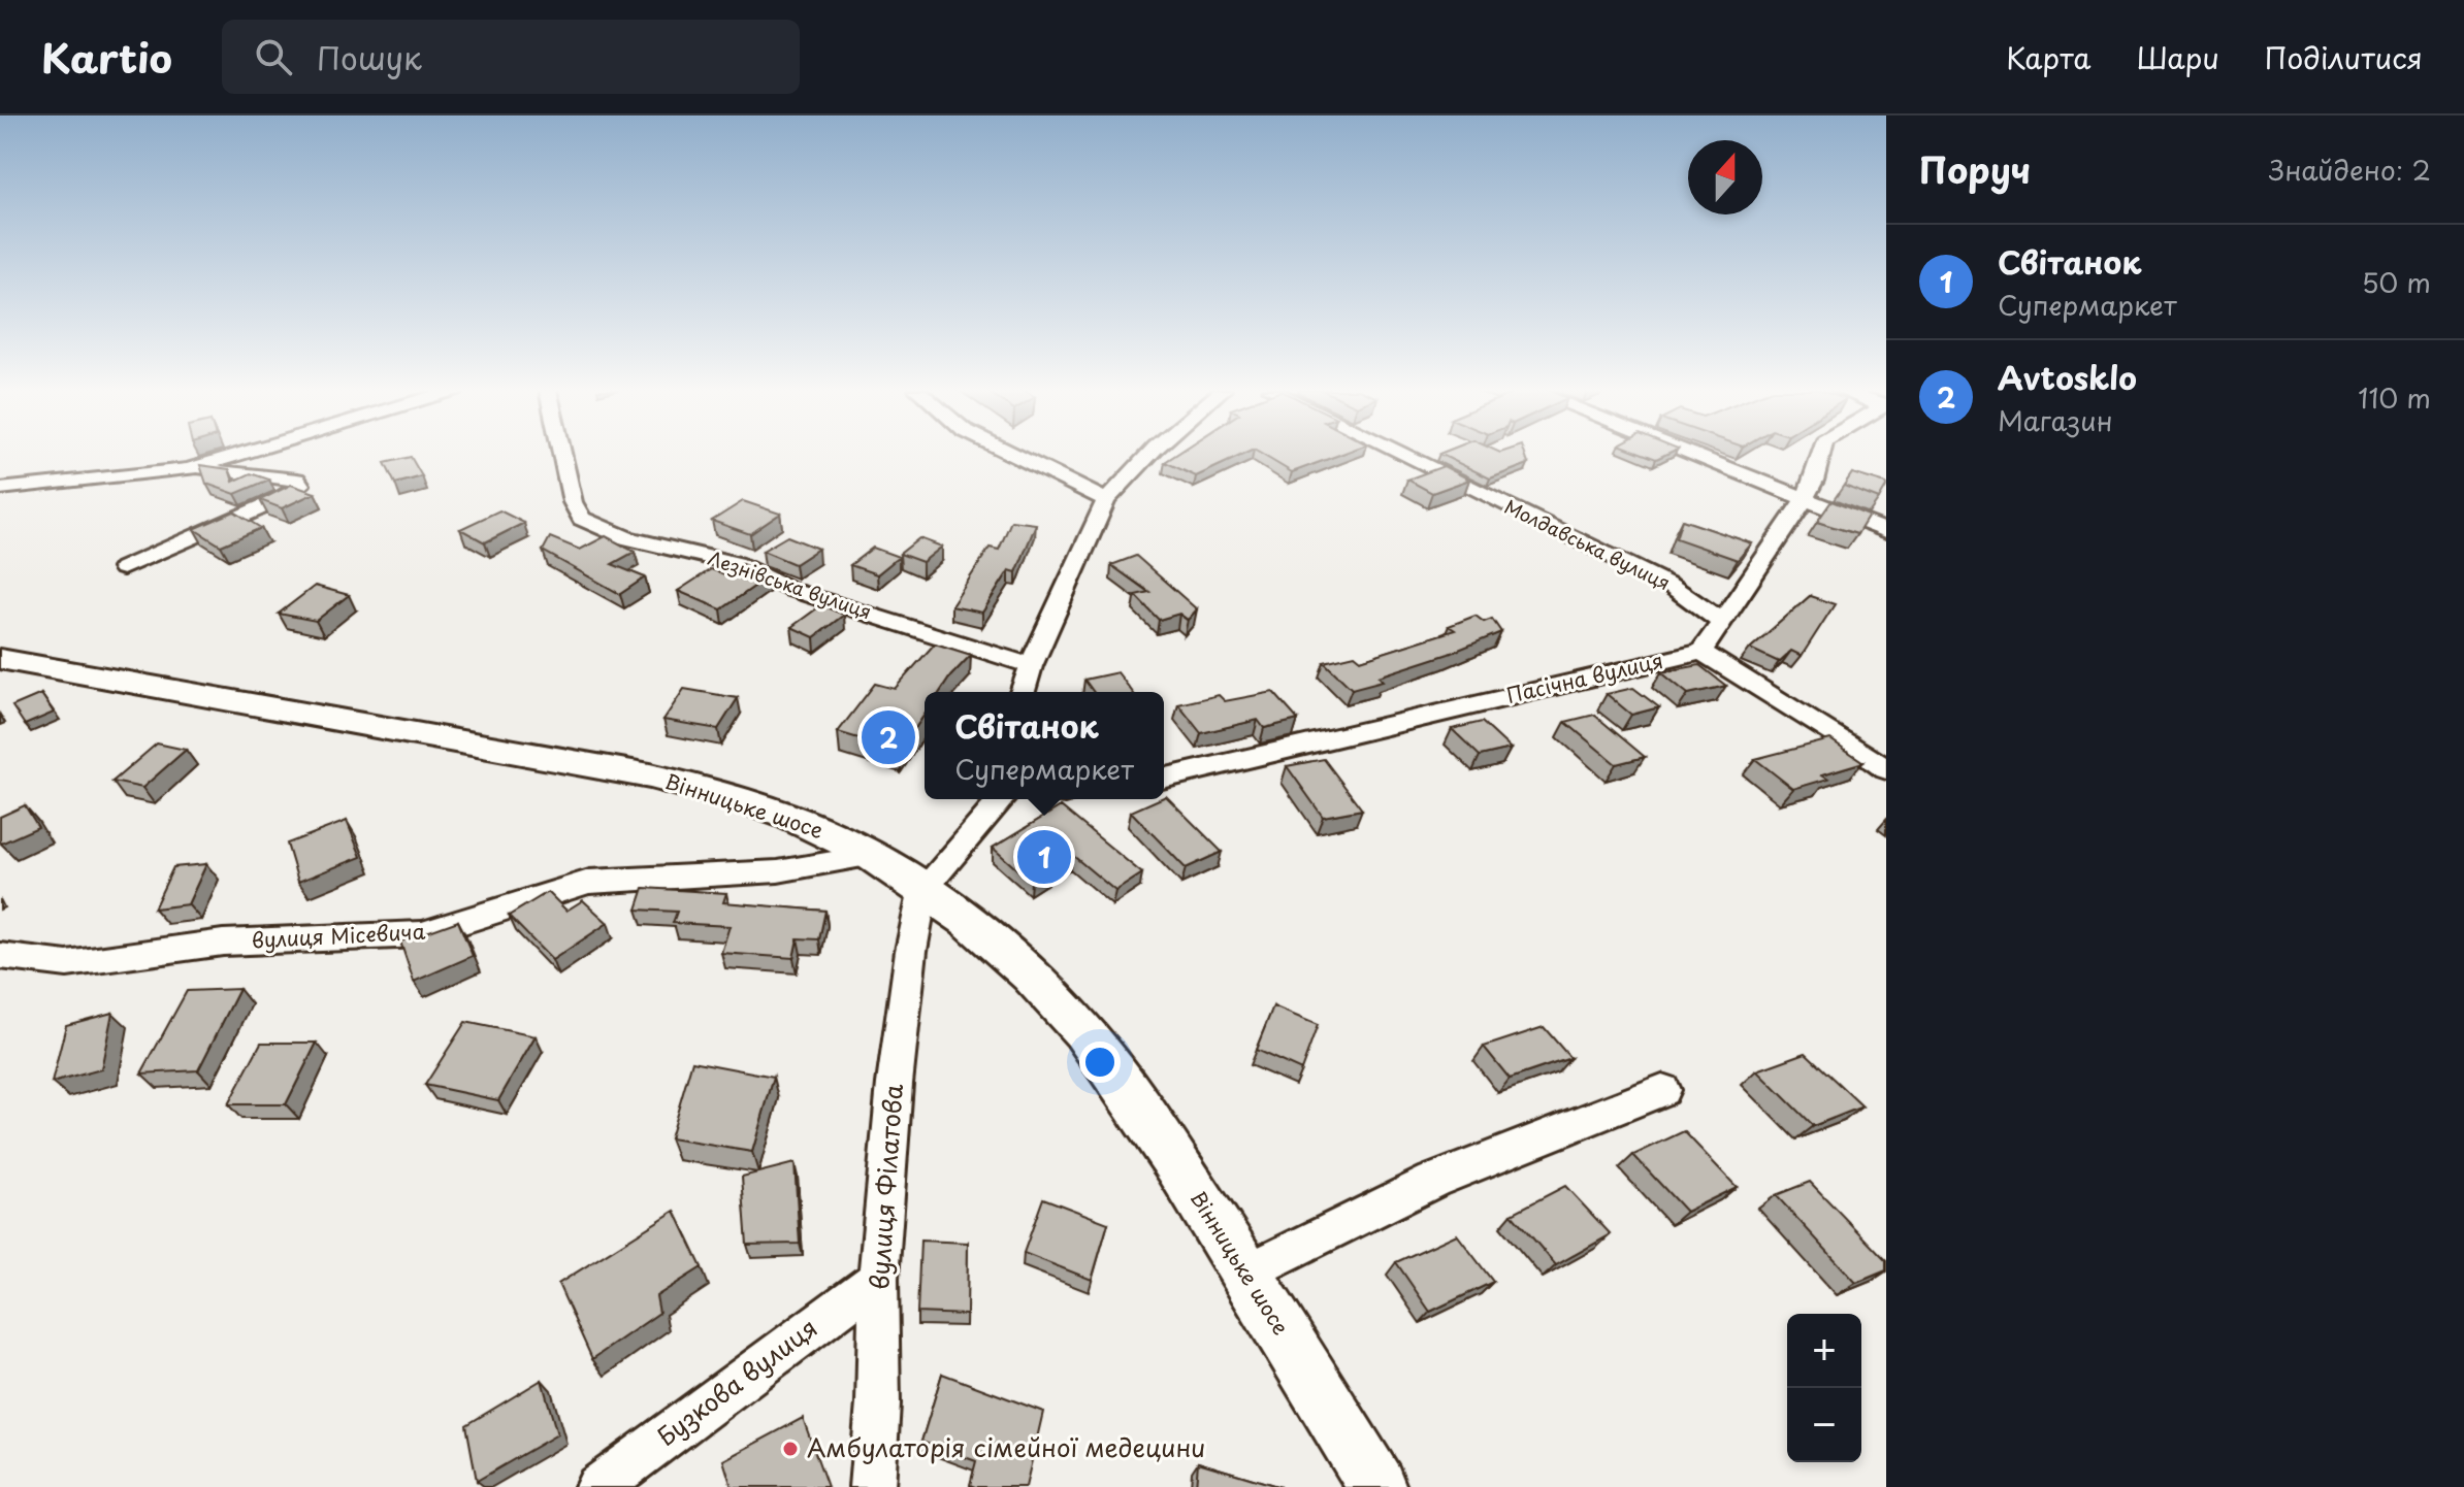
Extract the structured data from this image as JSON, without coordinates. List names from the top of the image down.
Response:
{
  "streets": {
    "main road": ["Вінницьке шосе"],
    "street": [
      "Молдавська вулиця",
      "Лезнівська вулиця",
      "Пасічна вулиця",
      "вулиця Місевича",
      "вулиця Філатова",
      "Бузкова вулиця"
    ]
  },
  "crossings": [
    ["Вінницьке шосе", "вулиця Місевича"],
    ["Вінницьке шосе", "вулиця Філатова"],
    ["вулиця Філатова", "Бузкова вулиця"]
  ],
  "places": ["Амбулаторія сімейної медецини"],
  "north": "top",
  "page": {
    "header": "Kartio",
    "search": "Пошук",
    "nav": ["Карта", "Шари", "Поділитися"],
    "heading": ["Поруч", "Знайдено: 2"],
    "list": [
      {
        "mark": "1",
        "name": "Світанок",
        "note": "Супермаркет",
        "value": "50 m"
      },
      {
        "mark": "2",
        "name": "Avtosklo",
        "note": "Магазин",
        "value": "110 m"
      }
    ],
    "popup": ["Світанок", "Супермаркет"],
    "pins": ["2", "1"],
    "map_buttons": ["+", "−"]
  }
}
